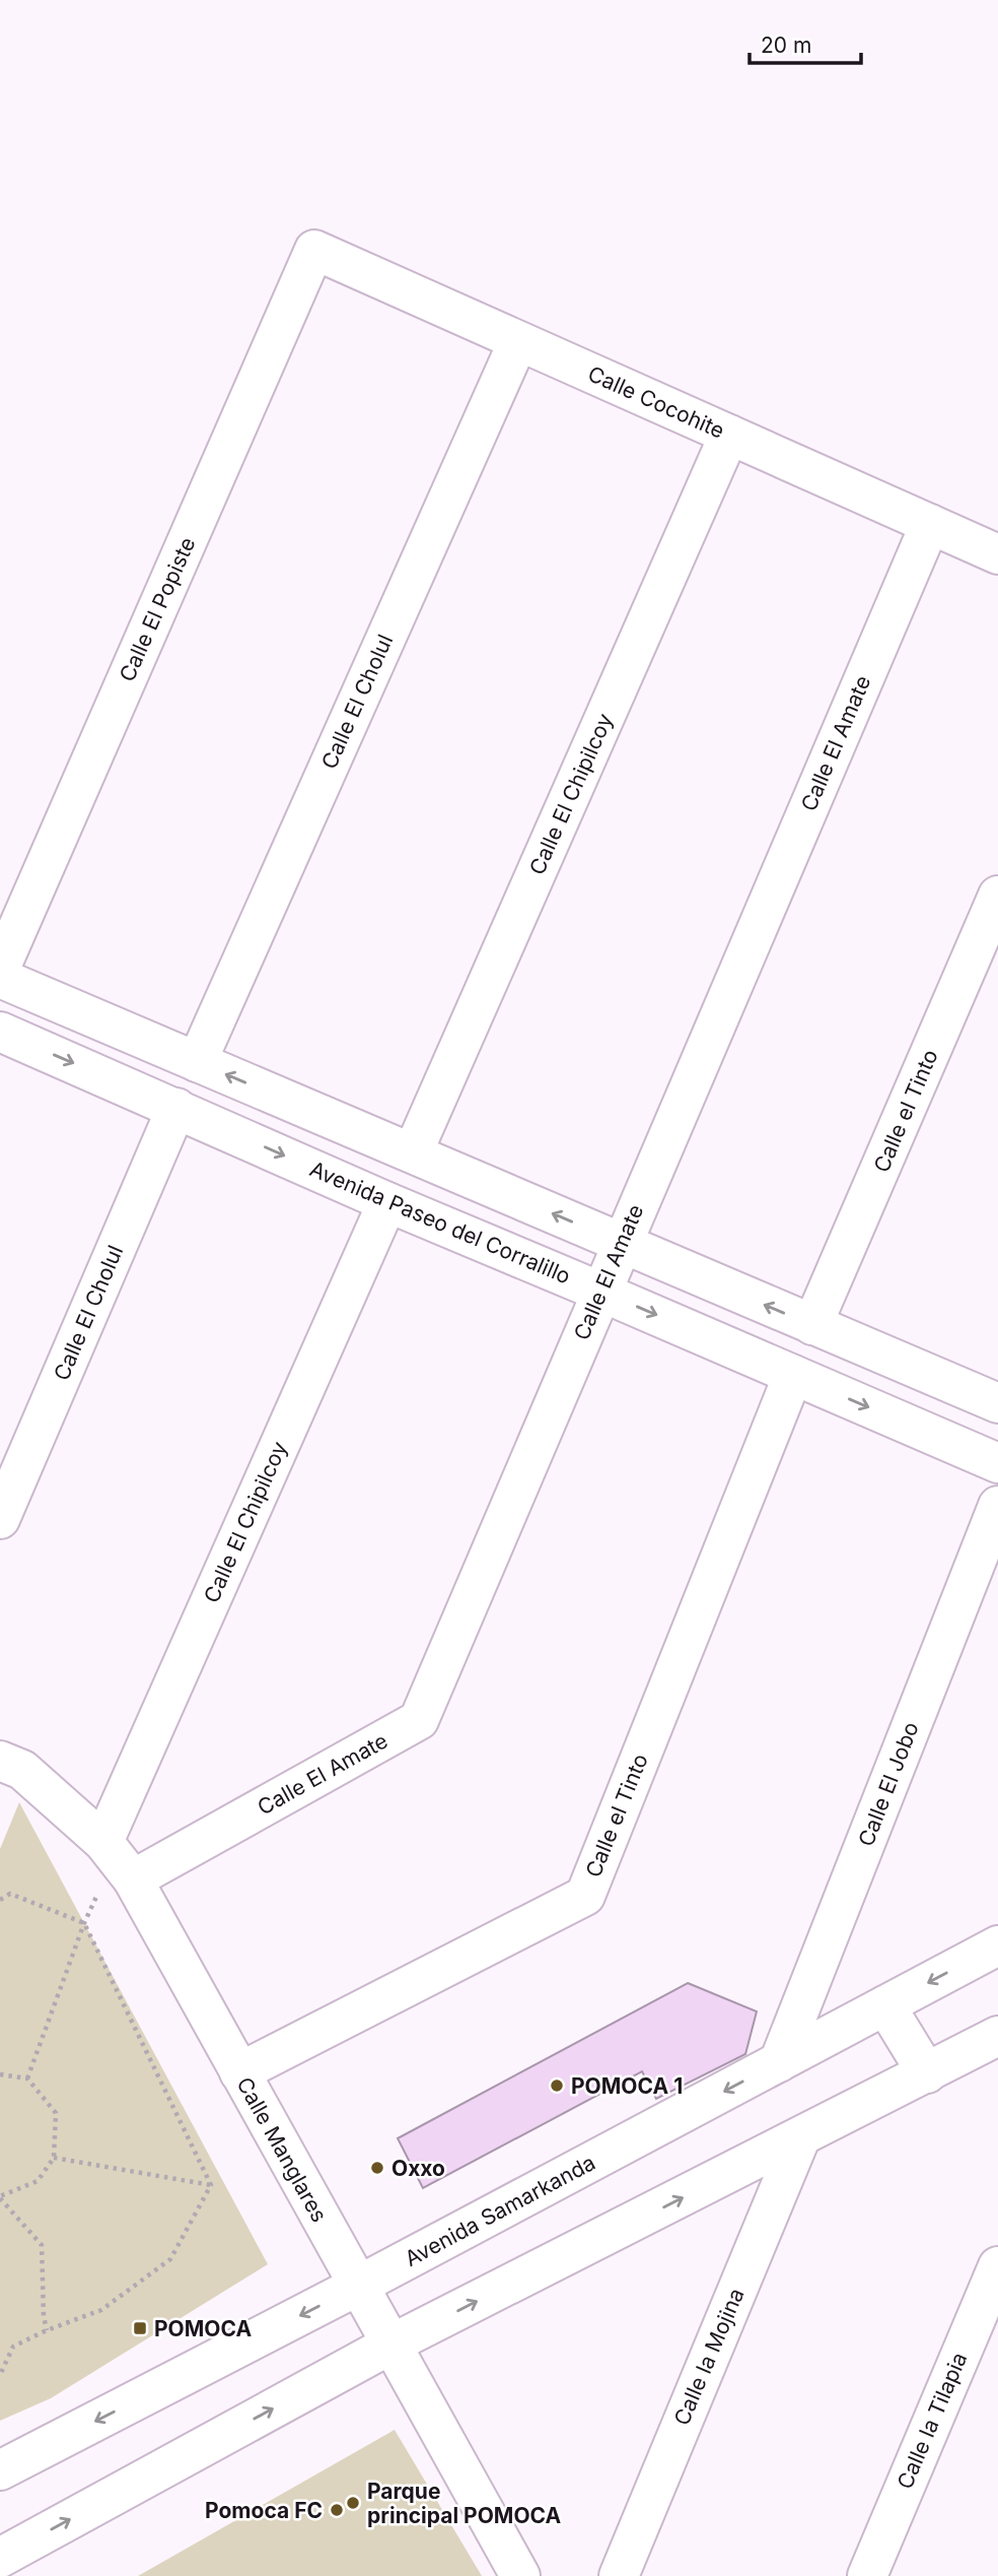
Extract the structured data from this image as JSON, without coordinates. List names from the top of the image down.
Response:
{
  "streets": {
    "street": [
      "Calle Cocohite",
      "Calle El Popiste",
      "Calle El Cholul",
      "Calle El Amate",
      "Calle El Chipilcoy",
      "Calle el Tinto",
      "Avenida Paseo del Corralillo",
      "Calle El Jobo",
      "Calle Manglares",
      "Avenida Samarkanda",
      "Calle la Mojina",
      "Calle la Tilapia"
    ]
  },
  "crossings": [
    ["Calle Cocohite", "Calle El Popiste"],
    ["Calle Cocohite", "Calle El Cholul"],
    ["Calle Cocohite", "Calle El Amate"],
    ["Calle Cocohite", "Calle El Chipilcoy"],
    ["Calle El Cholul", "Avenida Paseo del Corralillo"],
    ["Calle El Amate", "Avenida Paseo del Corralillo"],
    ["Calle El Amate", "Calle Manglares"],
    ["Calle El Chipilcoy", "Avenida Paseo del Corralillo"],
    ["Calle El Chipilcoy", "Calle Manglares"],
    ["Calle el Tinto", "Avenida Paseo del Corralillo"],
    ["Calle el Tinto", "Calle Manglares"],
    ["Calle El Jobo", "Avenida Samarkanda"],
    ["Calle Manglares", "Avenida Samarkanda"]
  ],
  "places": {
    "other": [
      "POMOCA 1",
      "Oxxo",
      "Parque principal POMOCA",
      "Pomoca FC"
    ],
    "transit": ["POMOCA"]
  },
  "scale_bar": "20 m"
}
